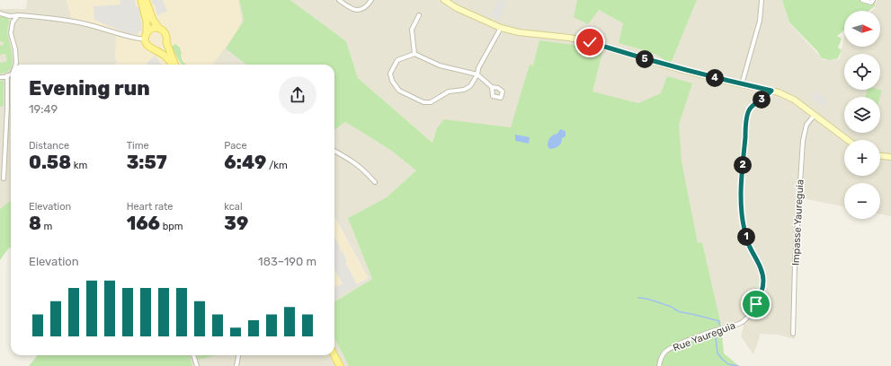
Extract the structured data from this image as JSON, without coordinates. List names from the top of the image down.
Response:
{
  "streets": {
    "street": ["Impasse Yaureguia", "Rue Yaureguia"]
  },
  "north": "right",
  "page": {
    "map_buttons": ["+", "−"],
    "pins": [
      "5",
      "4",
      "3",
      "2",
      "1"
    ],
    "heading": ["Evening run", "19:49"],
    "stats": [
      ["Distance", "0.58 km"],
      ["Time", "3:57"],
      ["Pace", "6:49 /km"],
      ["Elevation", "8 m"],
      ["Heart rate", "166 bpm"],
      ["kcal", "39"]
    ],
    "chart": ["Elevation", "183–190 m"]
  }
}
